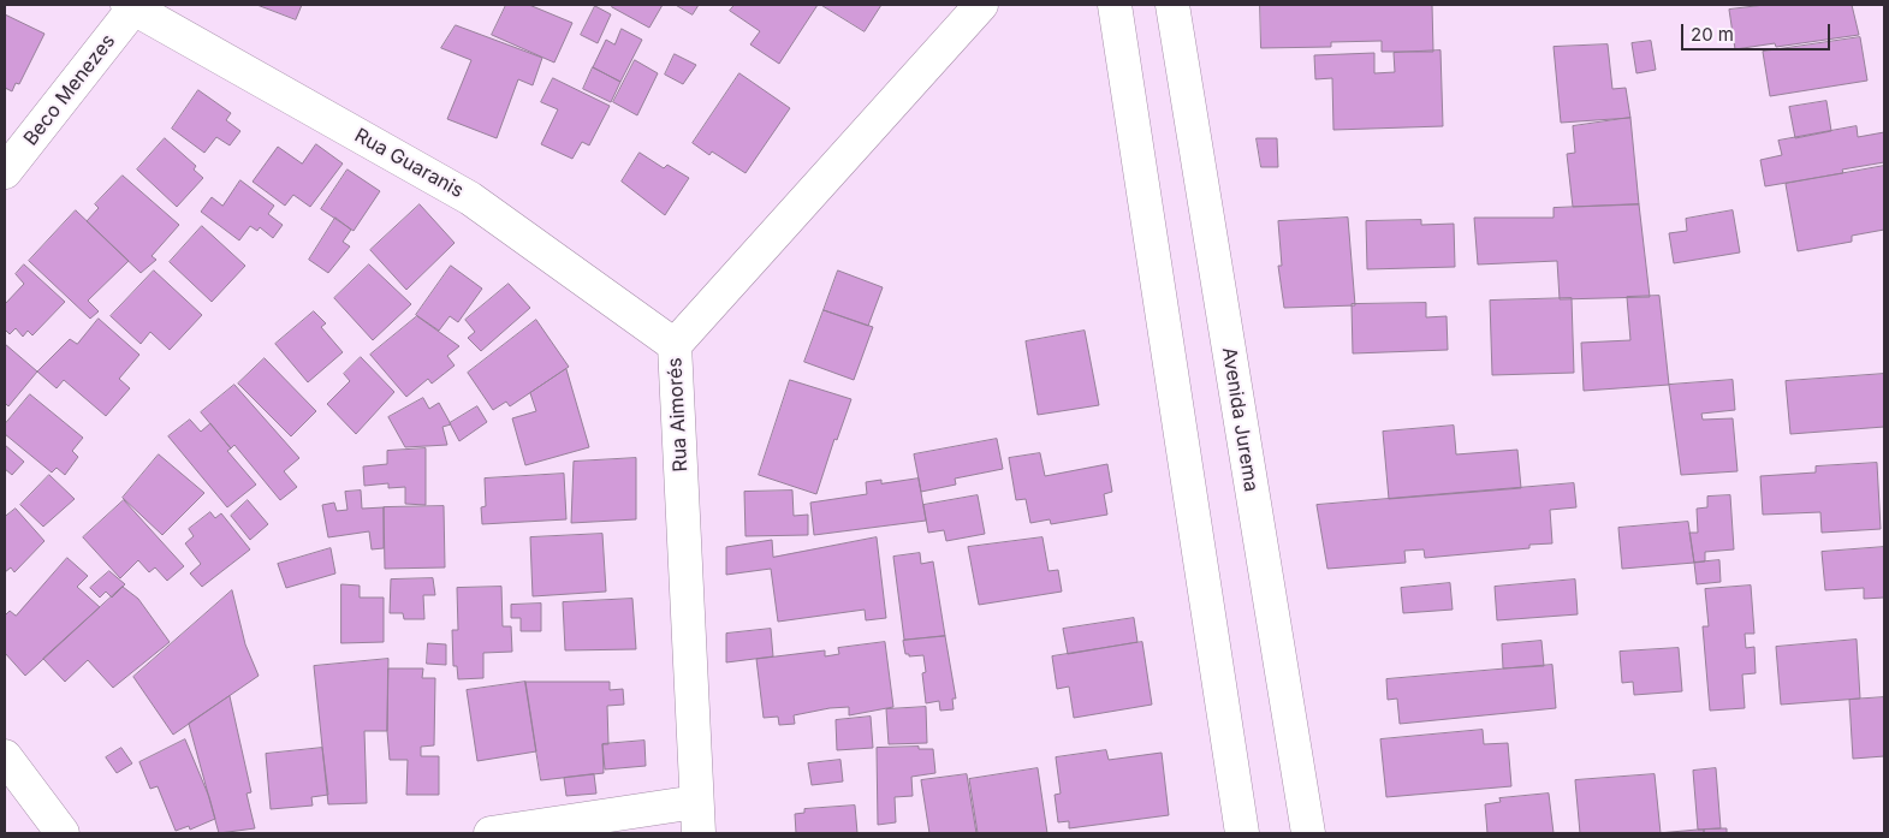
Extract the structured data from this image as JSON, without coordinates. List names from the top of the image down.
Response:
{
  "streets": {
    "street": [
      "Beco Menezes",
      "Rua Guaranis",
      "Rua Aimorés",
      "Avenida Jurema"
    ]
  },
  "crossings": [
    ["Beco Menezes", "Rua Guaranis"],
    ["Rua Guaranis", "Rua Aimorés"]
  ],
  "scale_bar": "20 m"
}
